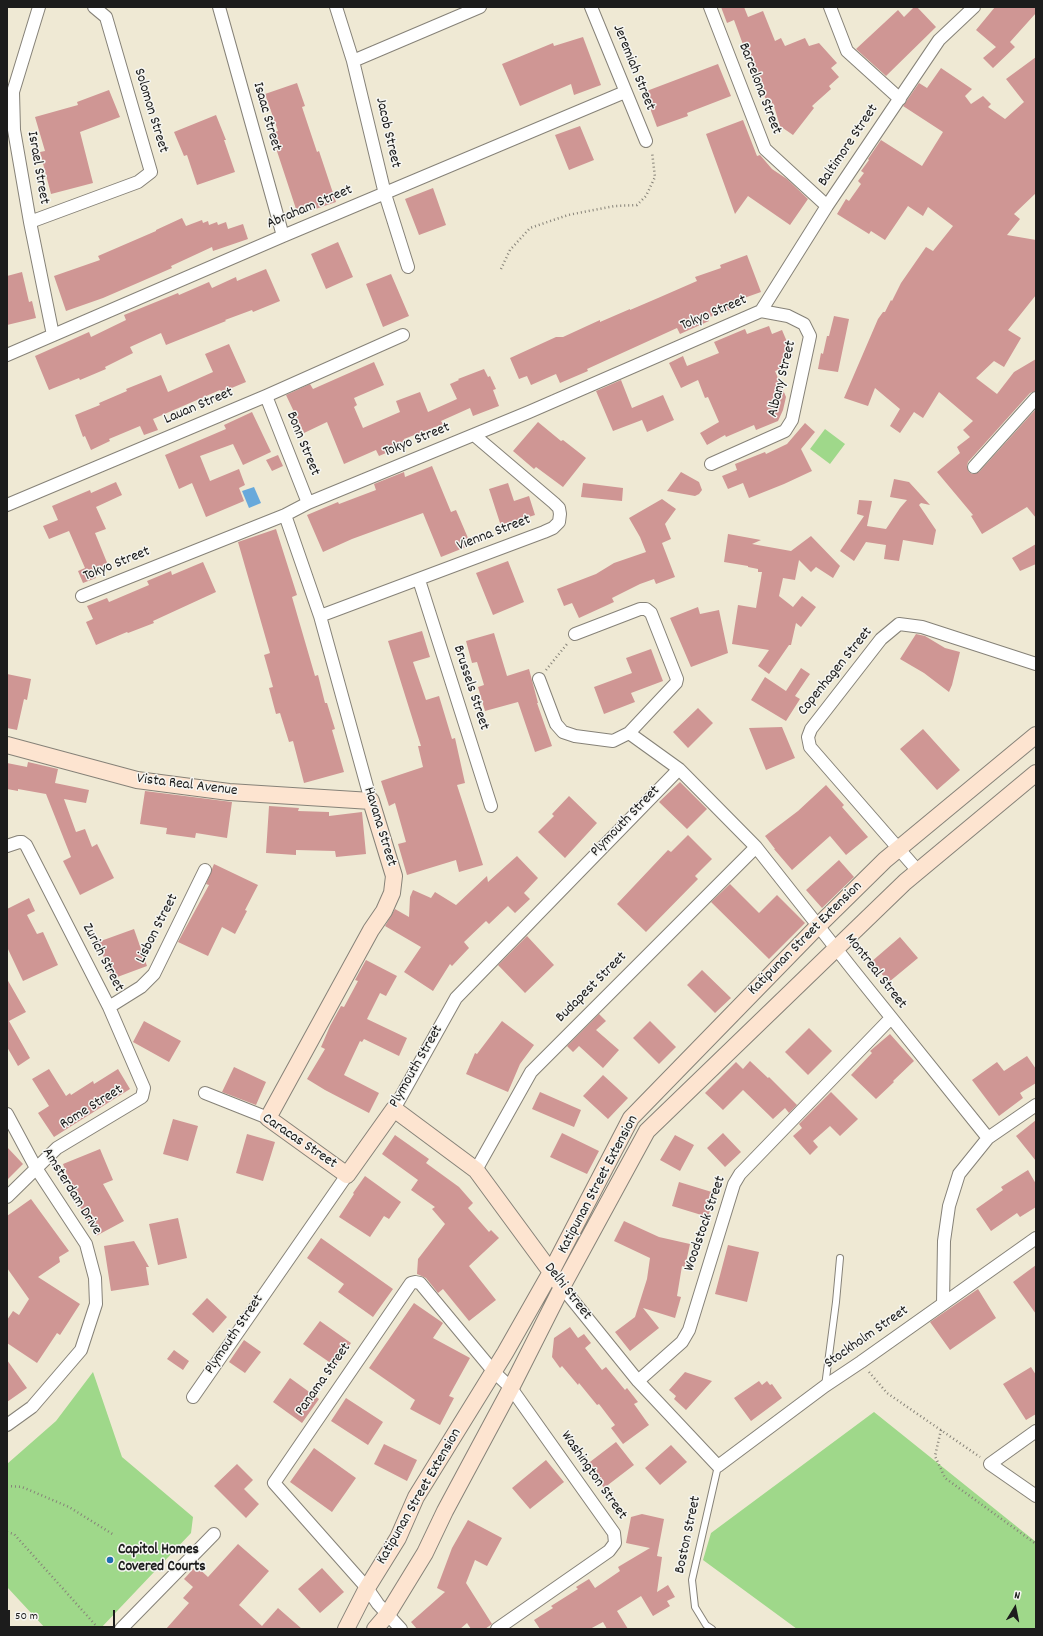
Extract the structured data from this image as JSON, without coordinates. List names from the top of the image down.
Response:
{
  "streets": {
    "street": [
      "Jeremiah Street",
      "Barcelona Street",
      "Solomon Street",
      "Isaac Street",
      "Jacob Street",
      "Baltimore Street",
      "Israel Street",
      "Abraham Street",
      "Tokyo Street",
      "Albany Street",
      "Lauan Street",
      "Bonn Street",
      "Vienna Street",
      "Copenhagen Street",
      "Brussels Street",
      "Vista Real Avenue",
      "Plymouth Street",
      "Havana Street",
      "Lisbon Street",
      "Katipunan Street Extension",
      "Zurich Street",
      "Montreal Street",
      "Budapest Street",
      "Rome Street",
      "Caracas Street",
      "Amsterdam Drive",
      "Woodstock Street",
      "Delhi Street",
      "Stockholm Street",
      "Panama Street",
      "Washington Street"
    ],
    "lane": ["Boston Street"]
  },
  "crossings": [
    ["Jeremiah Street", "Abraham Street"],
    ["Barcelona Street", "Baltimore Street"],
    ["Solomon Street", "Israel Street"],
    ["Isaac Street", "Abraham Street"],
    ["Jacob Street", "Abraham Street"],
    ["Baltimore Street", "Tokyo Street"],
    ["Baltimore Street", "Albany Street"],
    ["Israel Street", "Abraham Street"],
    ["Tokyo Street", "Albany Street"],
    ["Tokyo Street", "Bonn Street"],
    ["Tokyo Street", "Vienna Street"],
    ["Tokyo Street", "Havana Street"],
    ["Lauan Street", "Bonn Street"],
    ["Vienna Street", "Brussels Street"],
    ["Vienna Street", "Havana Street"],
    ["Copenhagen Street", "Katipunan Street Extension"],
    ["Vista Real Avenue", "Havana Street"],
    ["Plymouth Street", "Montreal Street"],
    ["Plymouth Street", "Caracas Street"],
    ["Plymouth Street", "Delhi Street"],
    ["Havana Street", "Caracas Street"],
    ["Lisbon Street", "Zurich Street"],
    ["Katipunan Street Extension", "Montreal Street"],
    ["Katipunan Street Extension", "Delhi Street"],
    ["Katipunan Street Extension", "Panama Street"],
    ["Katipunan Street Extension", "Washington Street"],
    ["Zurich Street", "Rome Street"],
    ["Montreal Street", "Budapest Street"],
    ["Montreal Street", "Woodstock Street"],
    ["Budapest Street", "Delhi Street"],
    ["Rome Street", "Amsterdam Drive"],
    ["Woodstock Street", "Delhi Street"],
    ["Delhi Street", "Stockholm Street"],
    ["Delhi Street", "Boston Street"],
    ["Stockholm Street", "Boston Street"],
    ["Panama Street", "Washington Street"]
  ],
  "places": ["Capitol Homes Covered Courts"],
  "scale_bar": "50 m",
  "north": "top"
}
